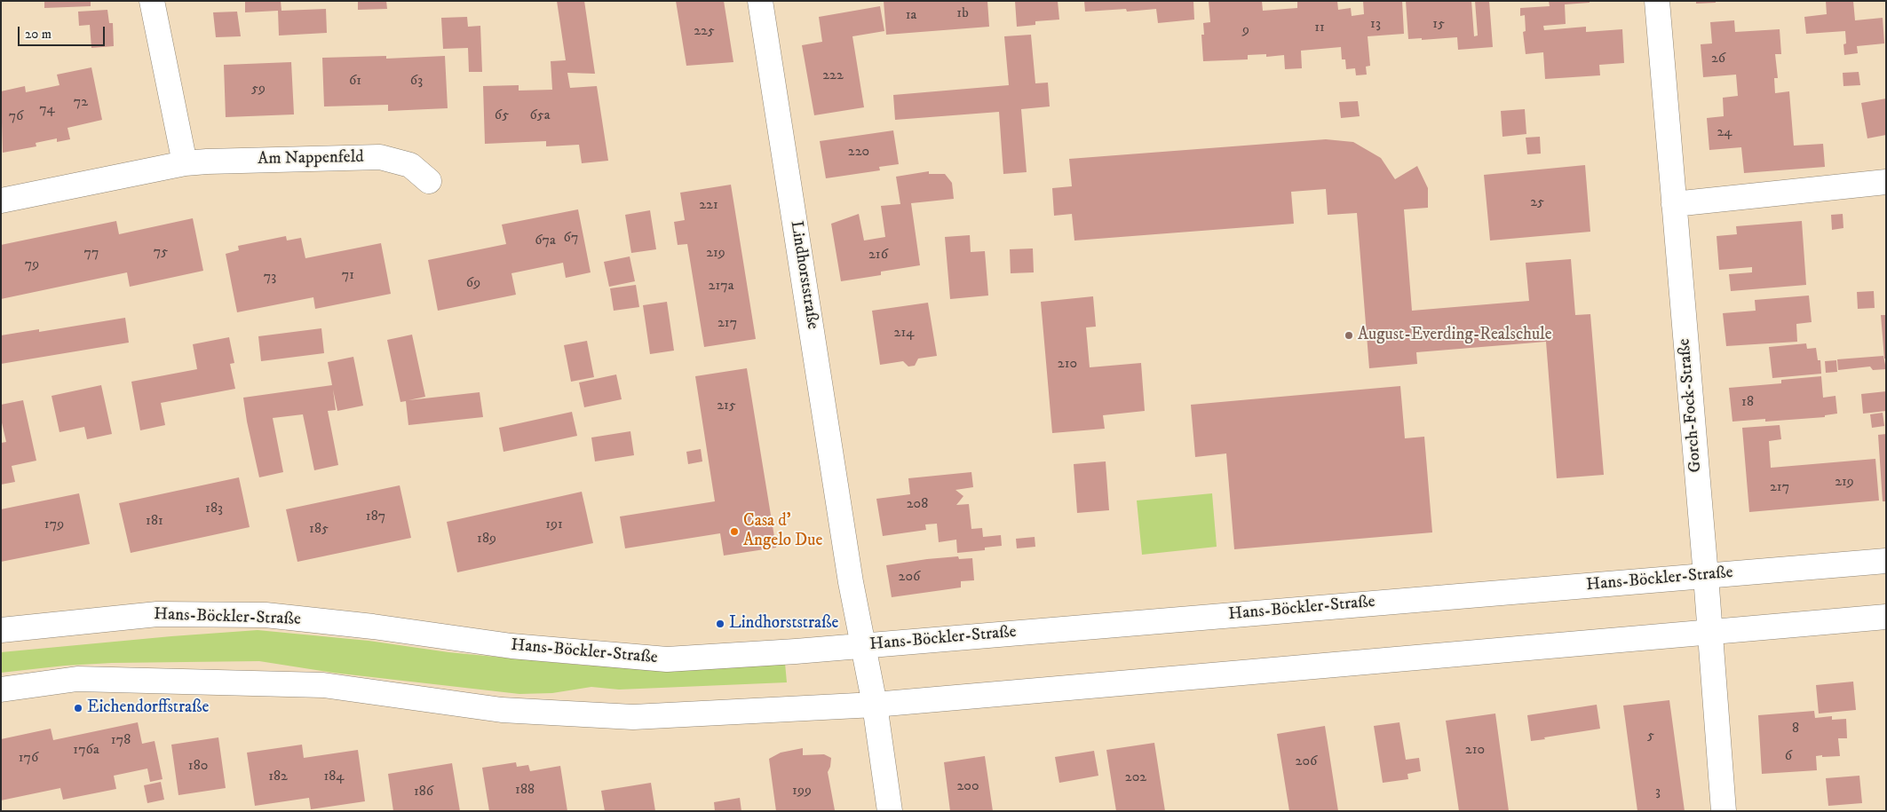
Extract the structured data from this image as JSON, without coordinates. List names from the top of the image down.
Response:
{
  "streets": {
    "main road": [
      "Am Nappenfeld",
      "Lindhorststraße",
      "Gorch-Fock-Straße",
      "Hans-Böckler-Straße"
    ]
  },
  "crossings": [
    ["Lindhorststraße", "Hans-Böckler-Straße"],
    ["Gorch-Fock-Straße", "Hans-Böckler-Straße"]
  ],
  "places": [
    "August-Everding-Realschule",
    "Casa d' Angelo Due",
    "Lindhorststraße",
    "Eichendorffstraße"
  ],
  "house_numbers": [
    "1b",
    "1a",
    "13",
    "15",
    "11",
    "9",
    "225",
    "26",
    "222",
    "61",
    "63",
    "59",
    "72",
    "74",
    "65",
    "65a",
    "76",
    "24",
    "220",
    "25",
    "221",
    "67",
    "67a",
    "75",
    "77",
    "219",
    "216",
    "79",
    "71",
    "73",
    "69",
    "217a",
    "217",
    "214",
    "210",
    "18",
    "215",
    "219",
    "217",
    "208",
    "183",
    "187",
    "181",
    "179",
    "191",
    "185",
    "189",
    "206",
    "8",
    "5",
    "178",
    "176a",
    "210",
    "6",
    "176",
    "206",
    "180",
    "182",
    "184",
    "202",
    "200",
    "188",
    "199",
    "186",
    "3"
  ],
  "scale_bar": "20 m"
}
